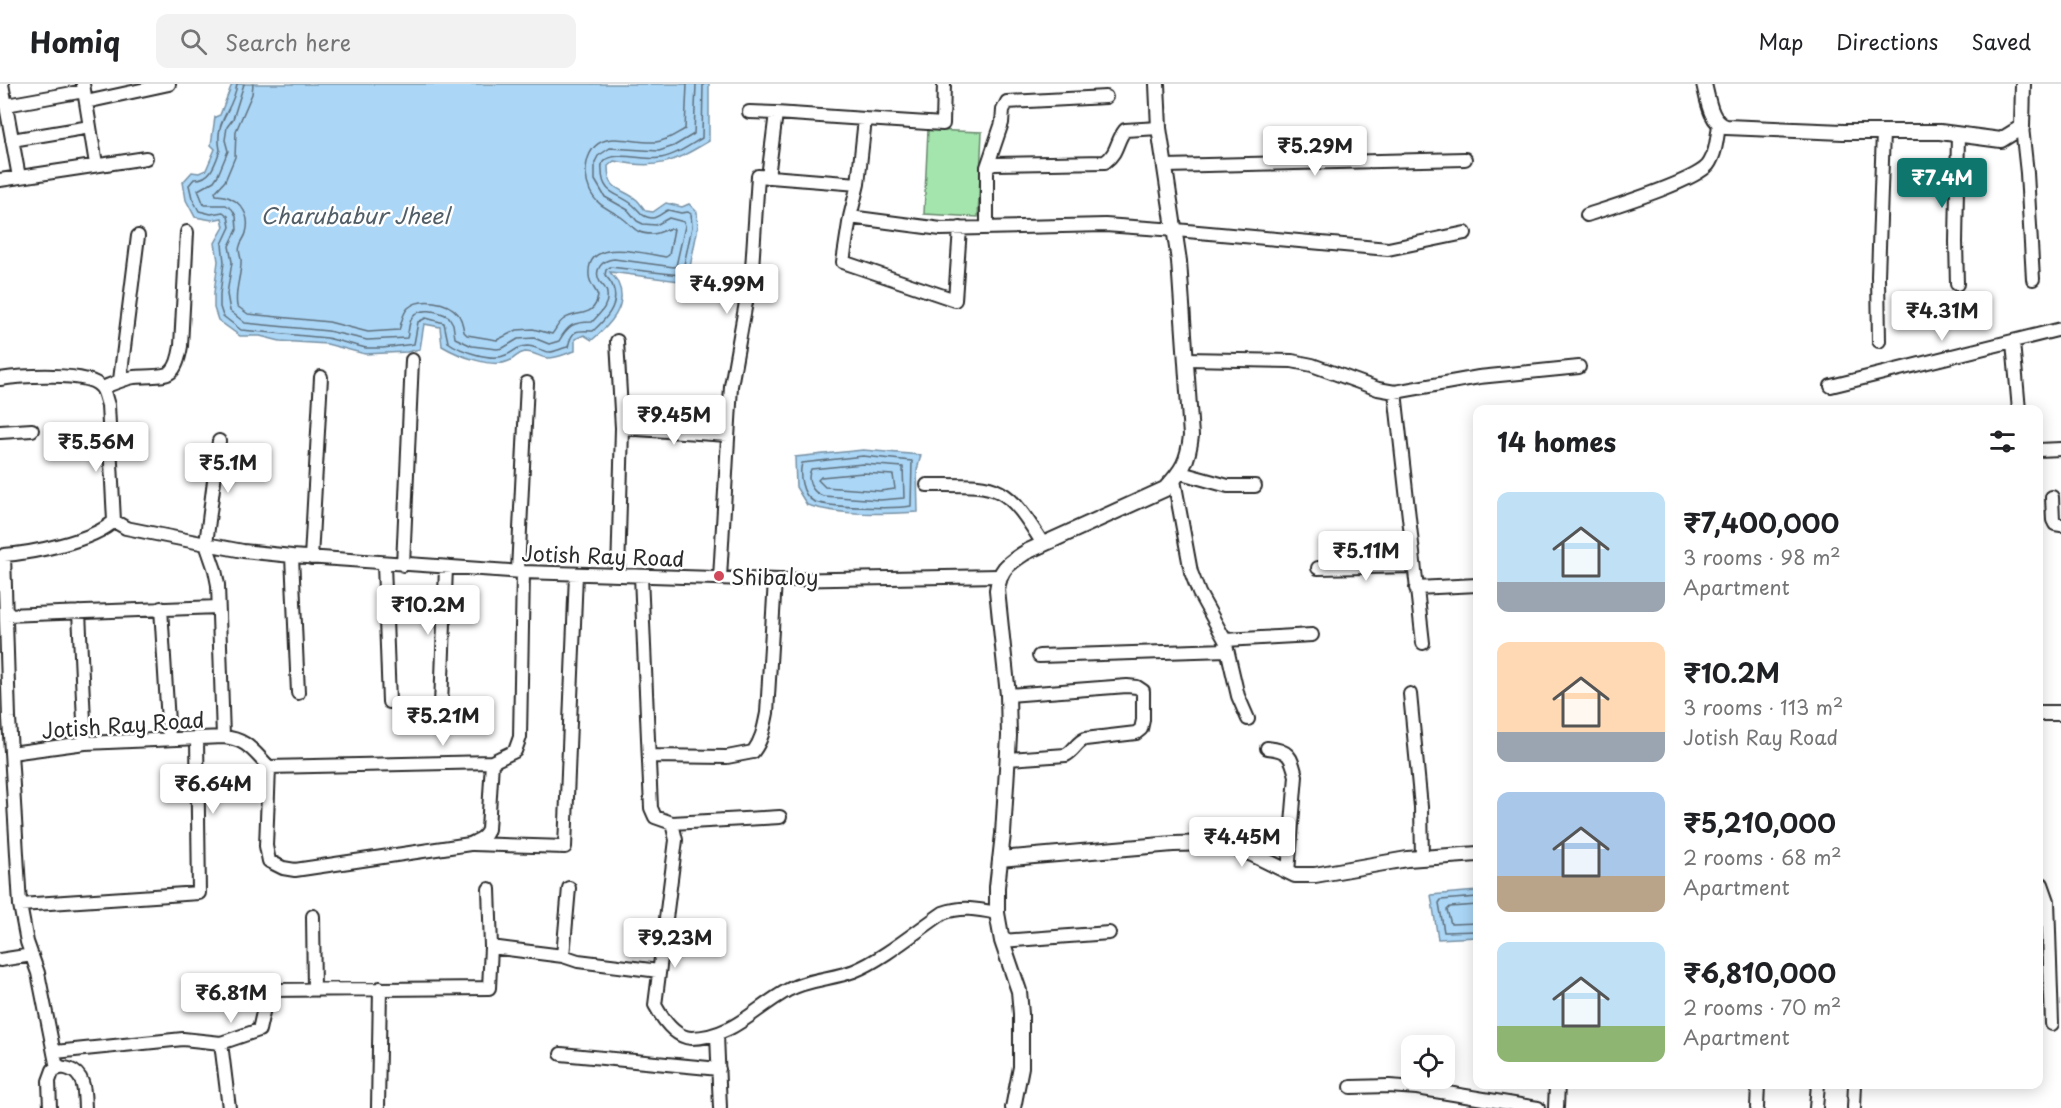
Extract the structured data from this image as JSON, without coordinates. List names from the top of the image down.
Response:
{
  "streets": {
    "street": ["Jotish Ray Road"]
  },
  "water": ["Charubabur Jheel"],
  "places": ["Shibaloy"],
  "page": {
    "header": "Homiq",
    "search": "Search here",
    "nav": ["Map", "Directions", "Saved"],
    "price": [
      "₹5.29M",
      "₹7.4M",
      "₹4.99M",
      "₹4.31M",
      "₹9.45M",
      "₹5.56M",
      "₹5.1M",
      "₹5.11M",
      "₹10.2M",
      "₹5.21M",
      "₹6.64M",
      "₹4.45M",
      "₹9.23M",
      "₹6.81M"
    ],
    "heading": "14 homes",
    "list": [
      {
        "name": "₹7,400,000",
        "note": "3 rooms · 98 m² · Apartment"
      },
      {
        "name": "₹10.2M",
        "note": "3 rooms · 113 m² · Jotish Ray Road"
      },
      {
        "name": "₹5,210,000",
        "note": "2 rooms · 68 m² · Apartment"
      },
      {
        "name": "₹6,810,000",
        "note": "2 rooms · 70 m² · Apartment"
      }
    ]
  }
}
